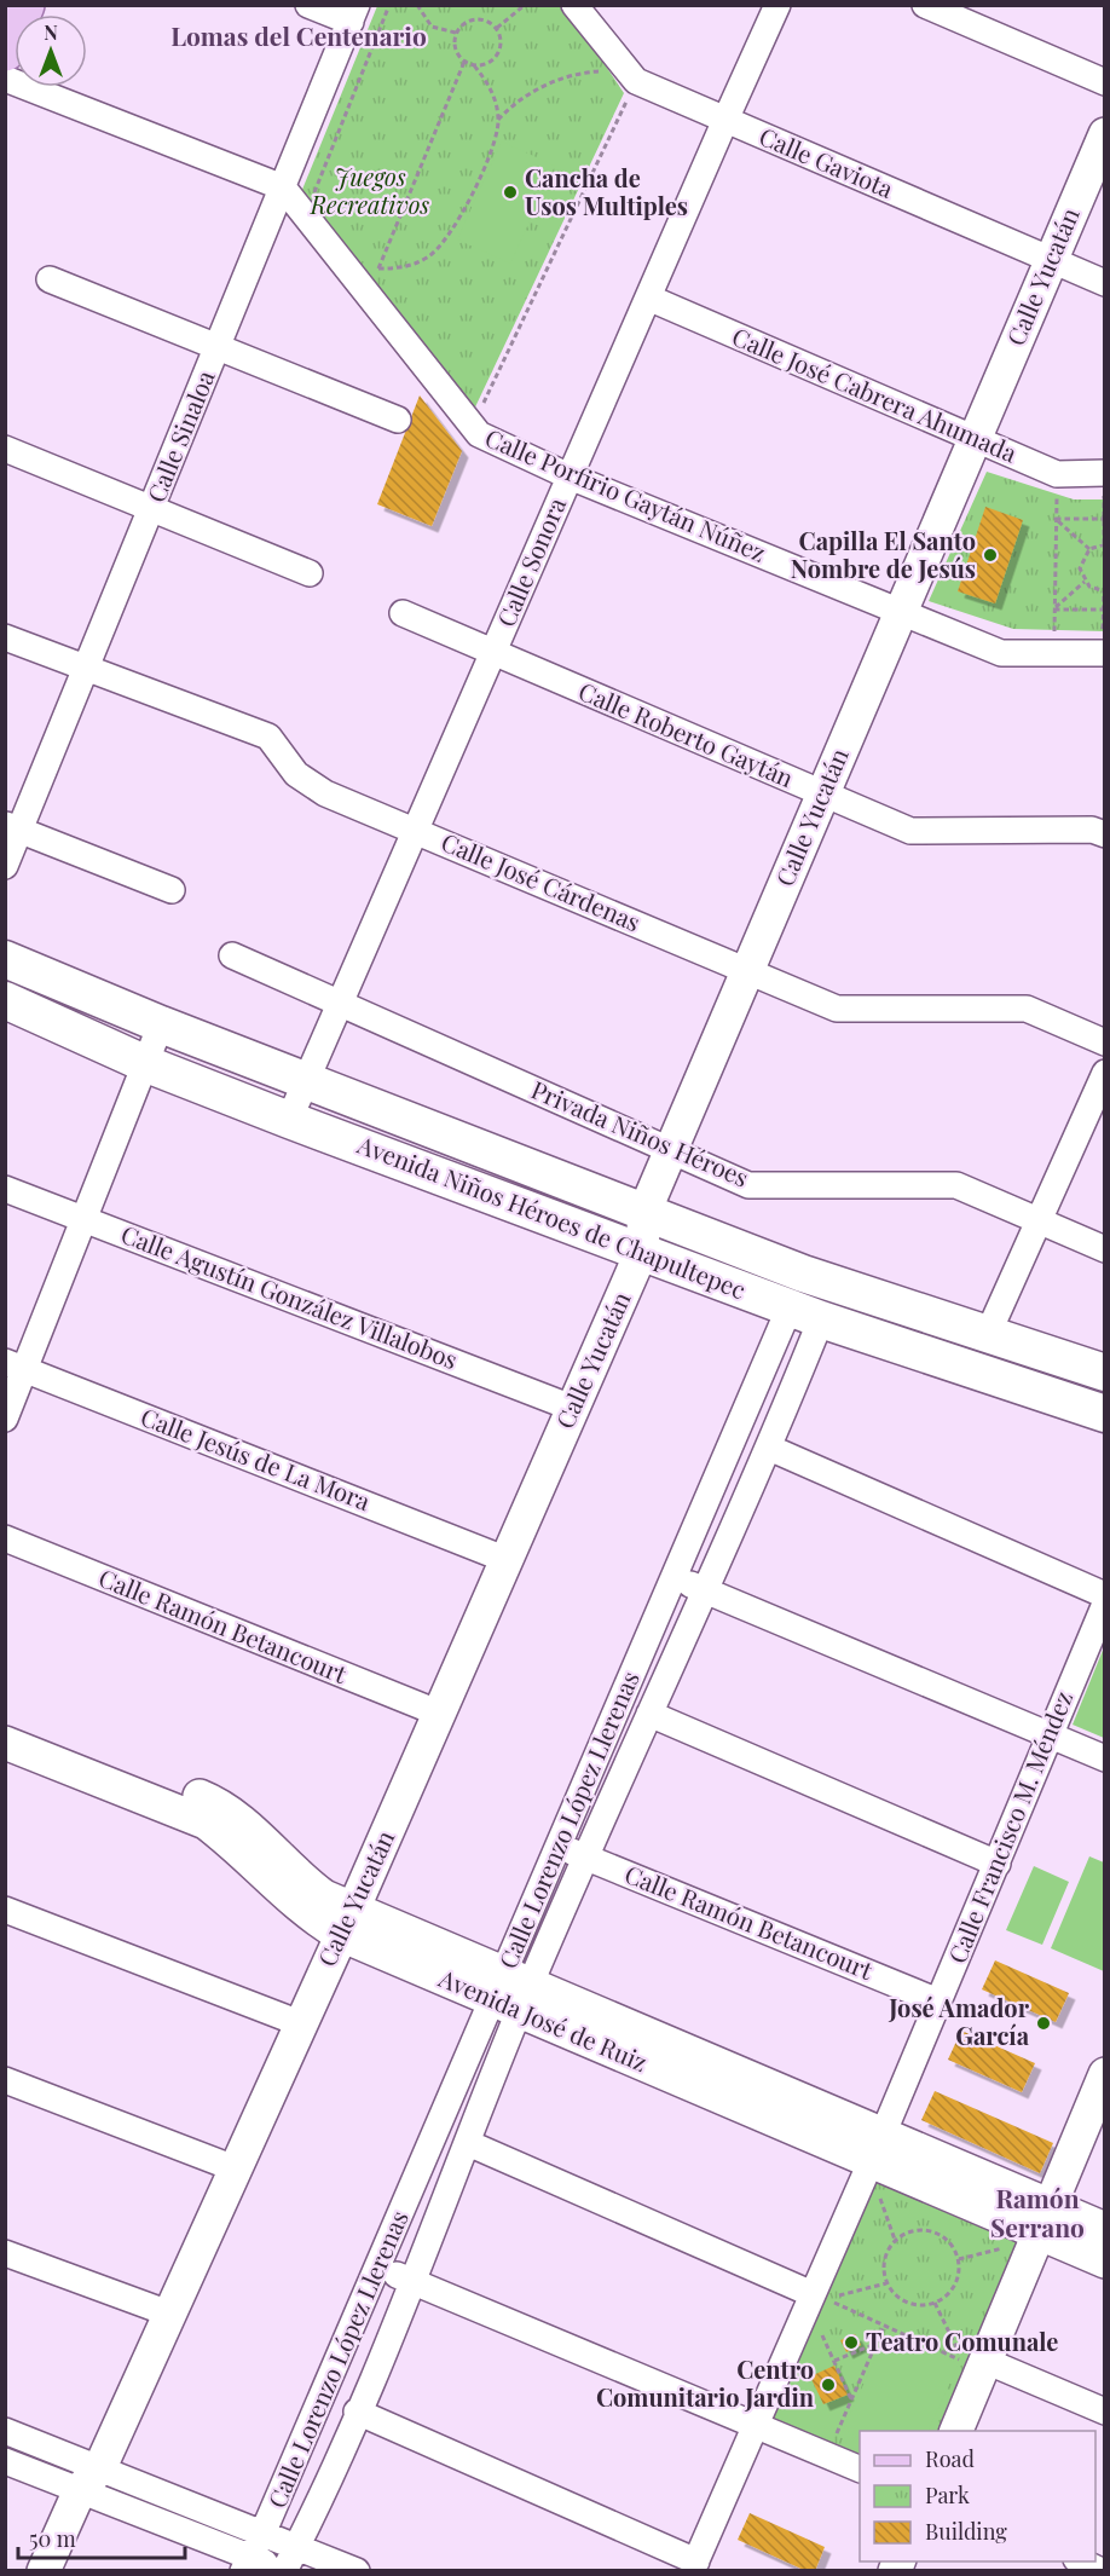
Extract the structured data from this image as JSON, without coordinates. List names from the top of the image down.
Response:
{
  "streets": {
    "main road": ["Avenida Niños Héroes de Chapultepec"],
    "street": [
      "Calle Gaviota",
      "Calle Yucatán",
      "Calle José Cabrera Ahumada",
      "Calle Sinaloa",
      "Calle Porfirio Gaytán Núñez",
      "Calle Sonora",
      "Calle Roberto Gaytán",
      "Calle José Cárdenas",
      "Privada Niños Héroes",
      "Calle Agustín González Villalobos",
      "Calle Jesús de La Mora",
      "Calle Ramón Betancourt",
      "Calle Lorenzo López Llerenas",
      "Calle Francisco M. Méndez",
      "Avenida José de Ruiz"
    ]
  },
  "crossings": [
    ["Calle Gaviota", "Calle Yucatán"],
    ["Calle Gaviota", "Calle Sonora"],
    ["Calle Yucatán", "Calle José Cabrera Ahumada"],
    ["Calle Yucatán", "Calle Porfirio Gaytán Núñez"],
    ["Calle Yucatán", "Calle Roberto Gaytán"],
    ["Calle Yucatán", "Calle José Cárdenas"],
    ["Calle Yucatán", "Privada Niños Héroes"],
    ["Calle Yucatán", "Avenida Niños Héroes de Chapultepec"],
    ["Calle Yucatán", "Calle Agustín González Villalobos"],
    ["Calle Yucatán", "Calle Jesús de La Mora"],
    ["Calle Yucatán", "Calle Ramón Betancourt"],
    ["Calle Yucatán", "Avenida José de Ruiz"],
    ["Calle José Cabrera Ahumada", "Calle Sonora"],
    ["Calle Sinaloa", "Calle Porfirio Gaytán Núñez"],
    ["Calle Sinaloa", "Calle José Cárdenas"],
    ["Calle Porfirio Gaytán Núñez", "Calle Sonora"],
    ["Calle Sonora", "Calle Roberto Gaytán"],
    ["Calle Sonora", "Calle José Cárdenas"],
    ["Calle Sonora", "Privada Niños Héroes"],
    ["Calle Sonora", "Avenida Niños Héroes de Chapultepec"],
    ["Avenida Niños Héroes de Chapultepec", "Calle Lorenzo López Llerenas"],
    ["Calle Ramón Betancourt", "Calle Lorenzo López Llerenas"],
    ["Calle Ramón Betancourt", "Calle Francisco M. Méndez"],
    ["Calle Lorenzo López Llerenas", "Avenida José de Ruiz"],
    ["Calle Francisco M. Méndez", "Avenida José de Ruiz"]
  ],
  "districts": ["Lomas del Centenario", "Ramón Serrano"],
  "parks": ["Juegos Recreativos"],
  "places": [
    "Cancha de Usos Multiples",
    "Capilla El Santo Nombre de Jesús",
    "José Amador García",
    "Teatro Comunale",
    "Centro Comunitario Jardin"
  ],
  "legend": ["Road", "Park", "Building"],
  "scale_bar": "50 m",
  "north": "top"
}
